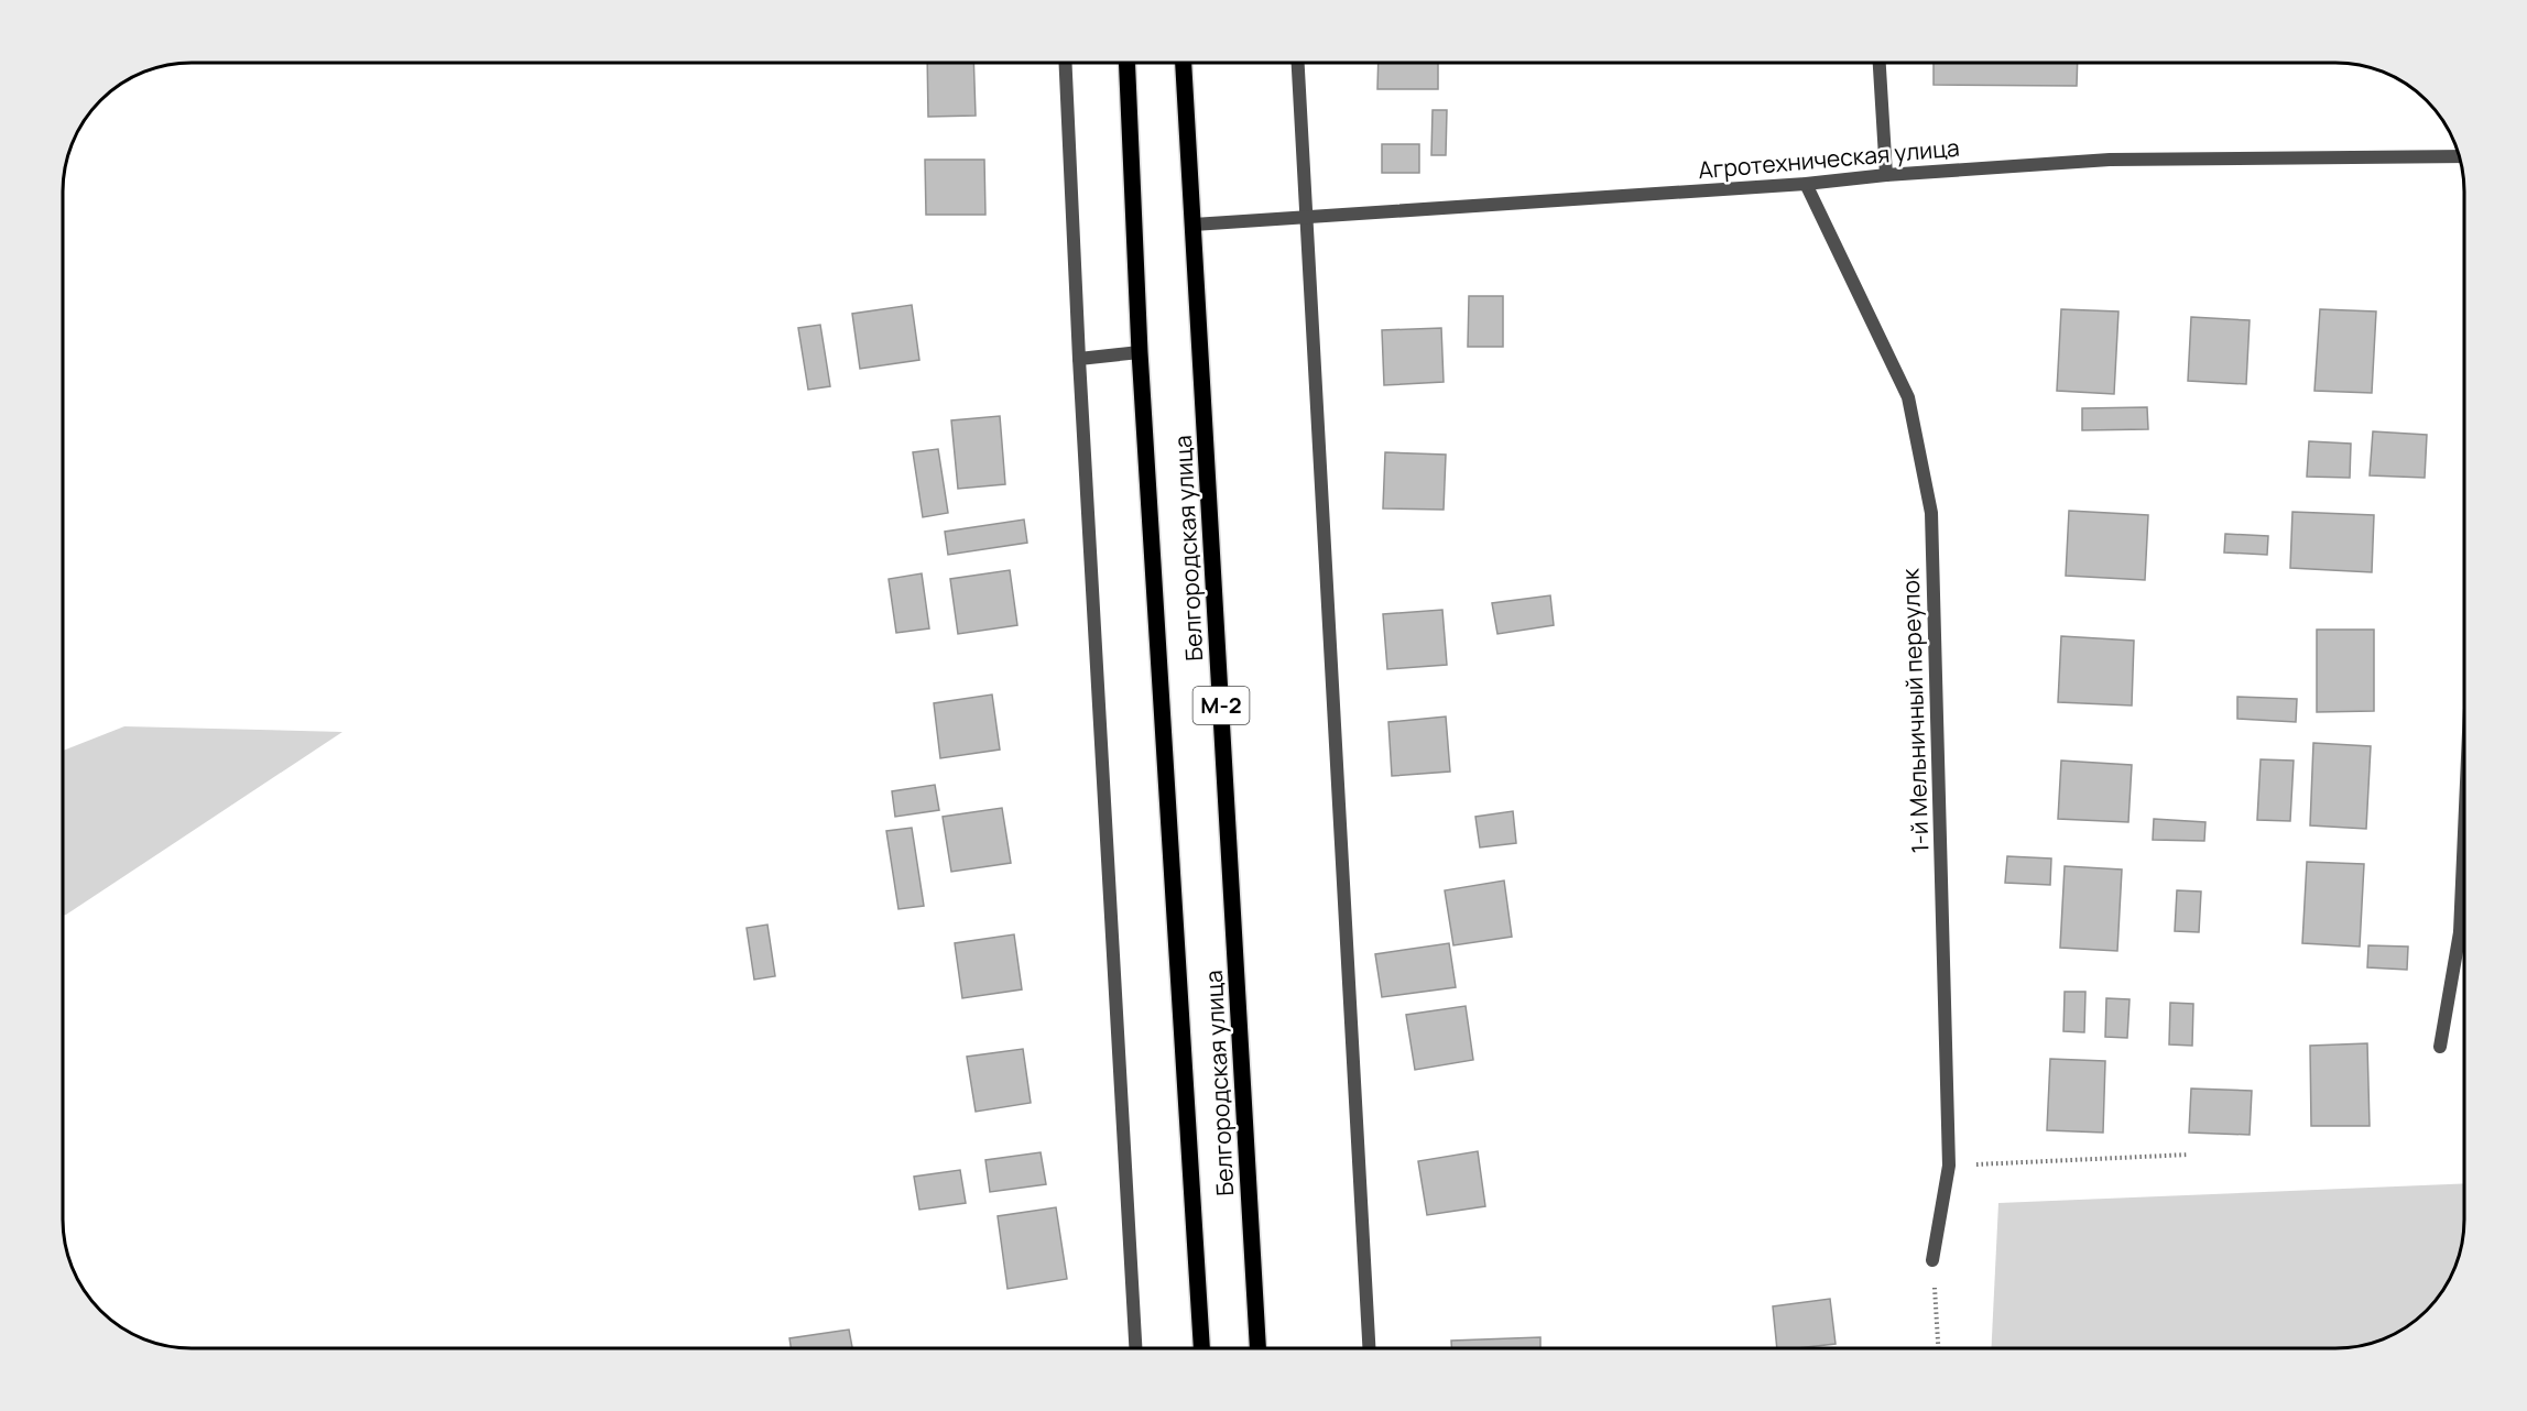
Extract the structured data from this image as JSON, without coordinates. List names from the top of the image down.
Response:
{
  "streets": {
    "main road": ["Белгородская улица", "М-2"],
    "street": ["Агротехническая улица", "1-й Мельничный переулок"]
  },
  "crossings": [
    ["Агротехническая улица", "Белгородская улица"],
    ["Агротехническая улица", "1-й Мельничный переулок"]
  ]
}
